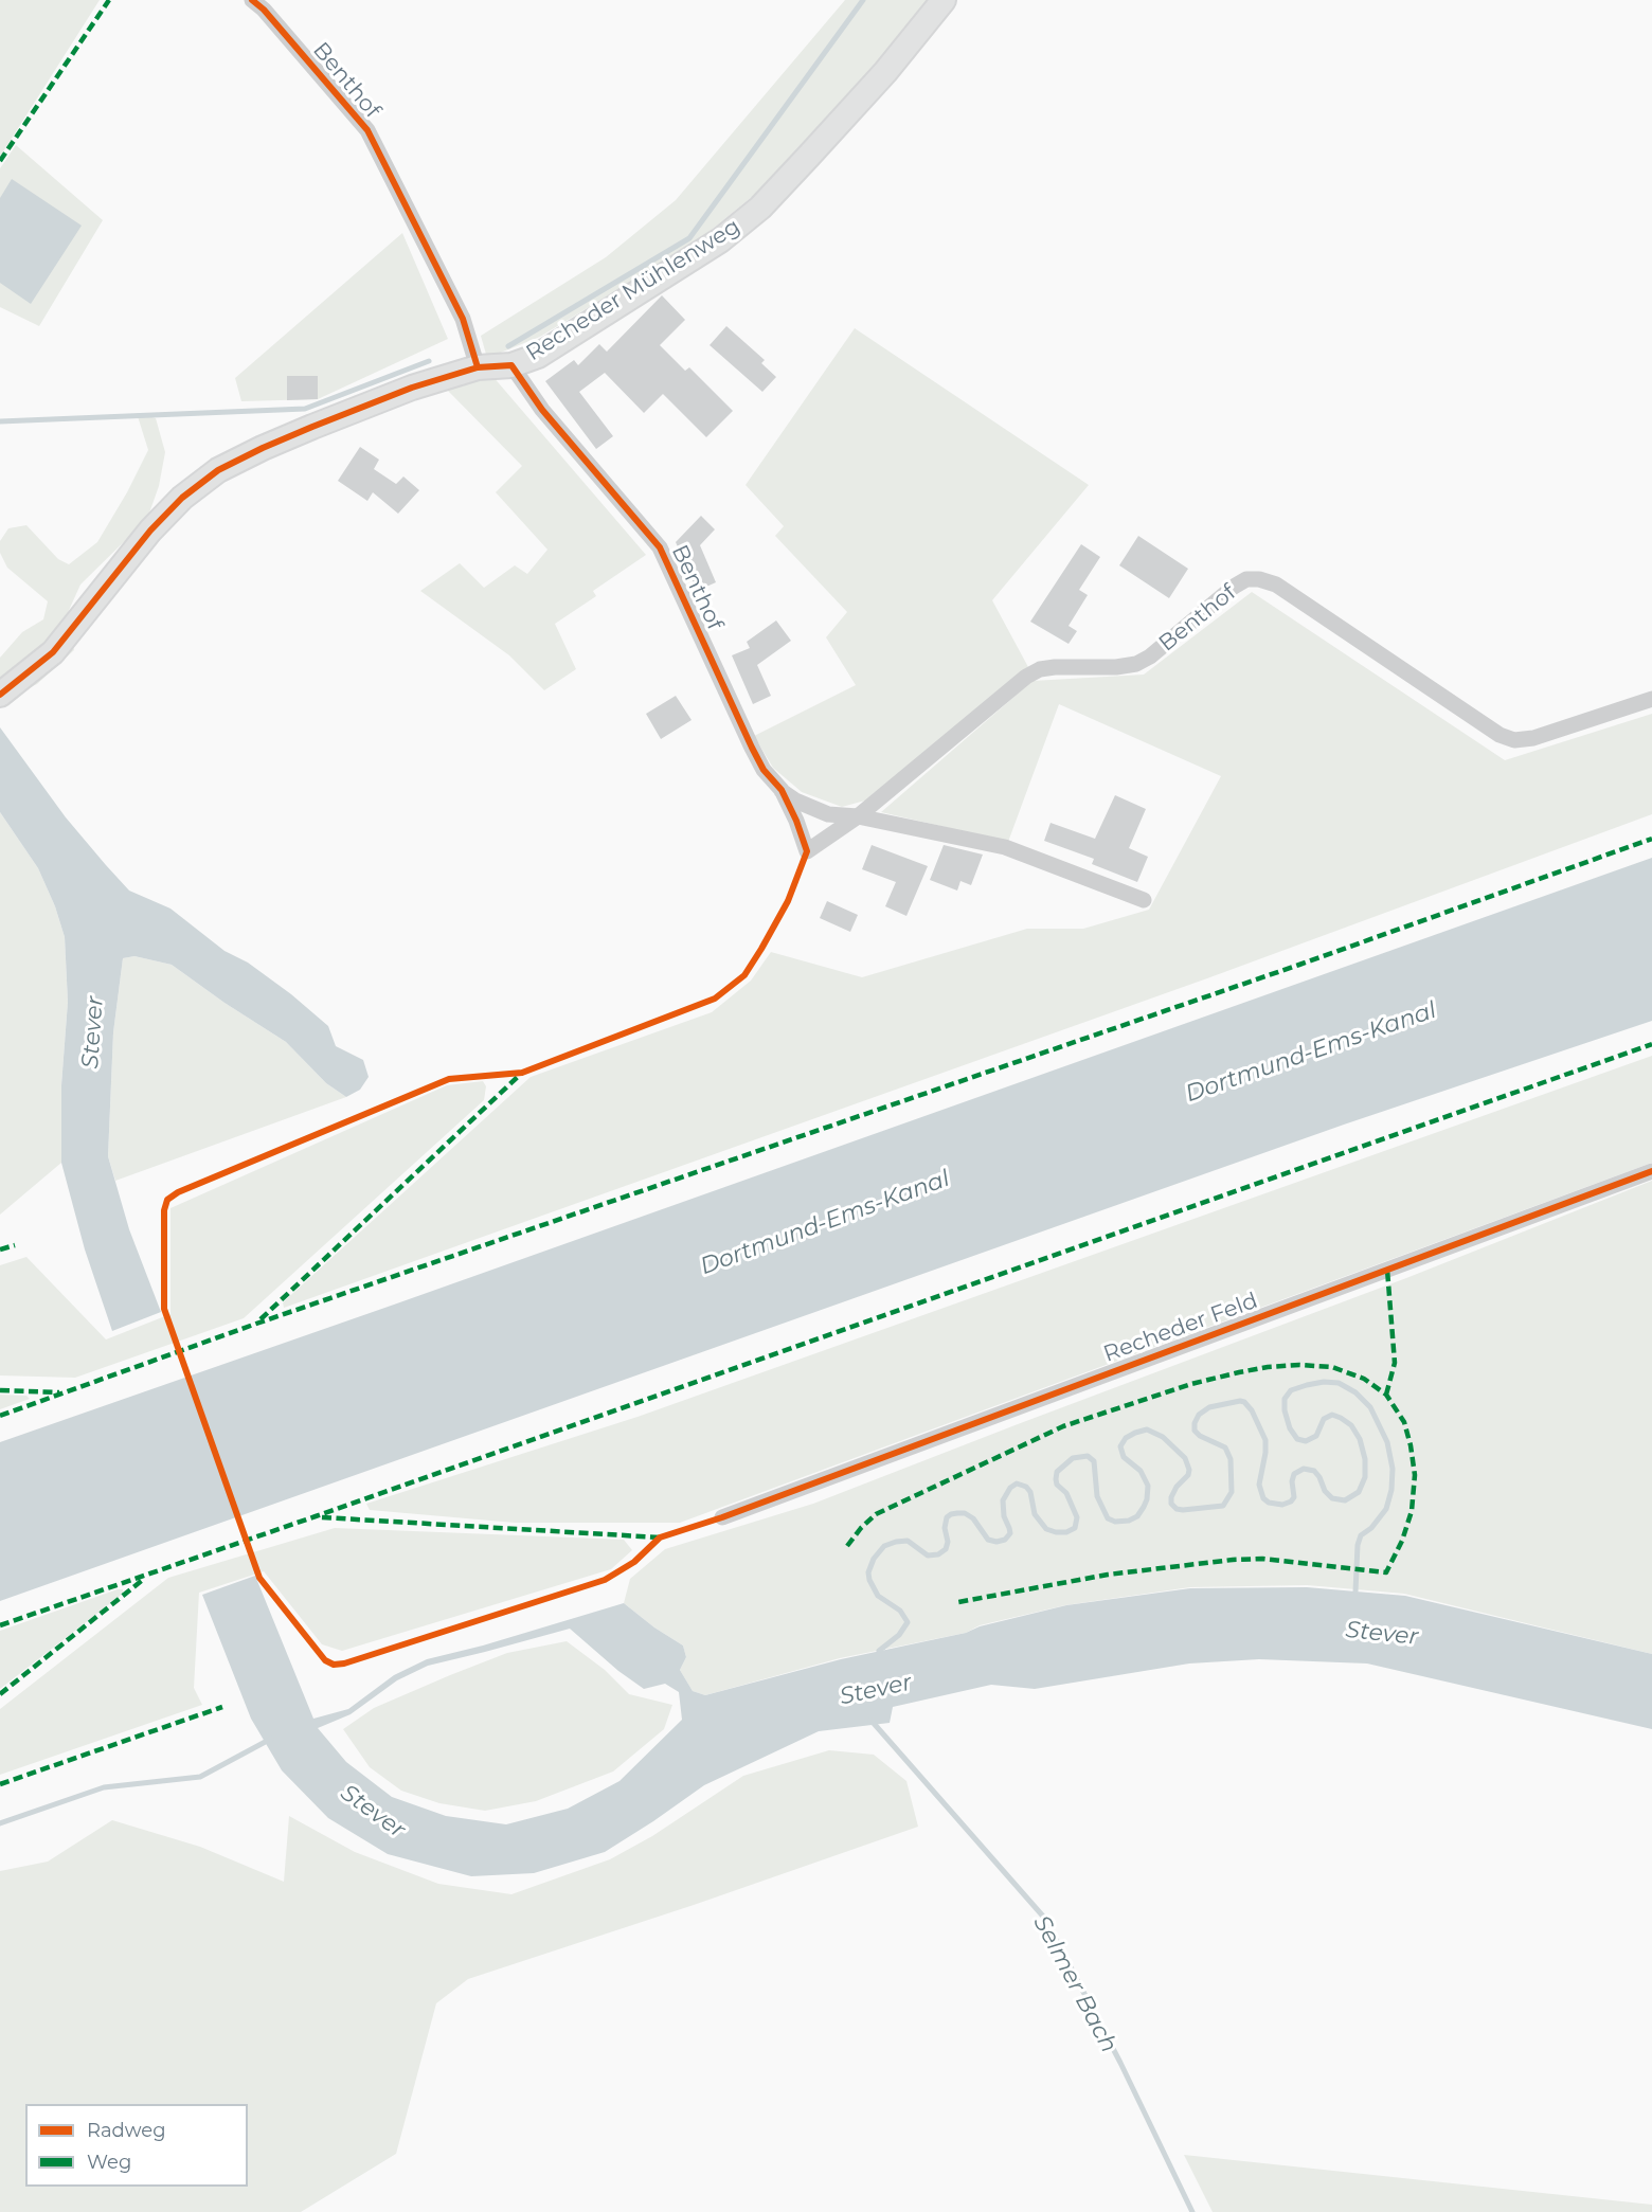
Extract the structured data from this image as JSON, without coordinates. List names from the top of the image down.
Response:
{
  "streets": {
    "street": ["Benthof", "Recheder Mühlenweg", "Recheder Feld"]
  },
  "crossings": [
    ["Benthof", "Recheder Mühlenweg"]
  ],
  "water": ["Stever", "Dortmund-Ems-Kanal", "Selmer Bach"],
  "legend": ["Radweg", "Weg"]
}
